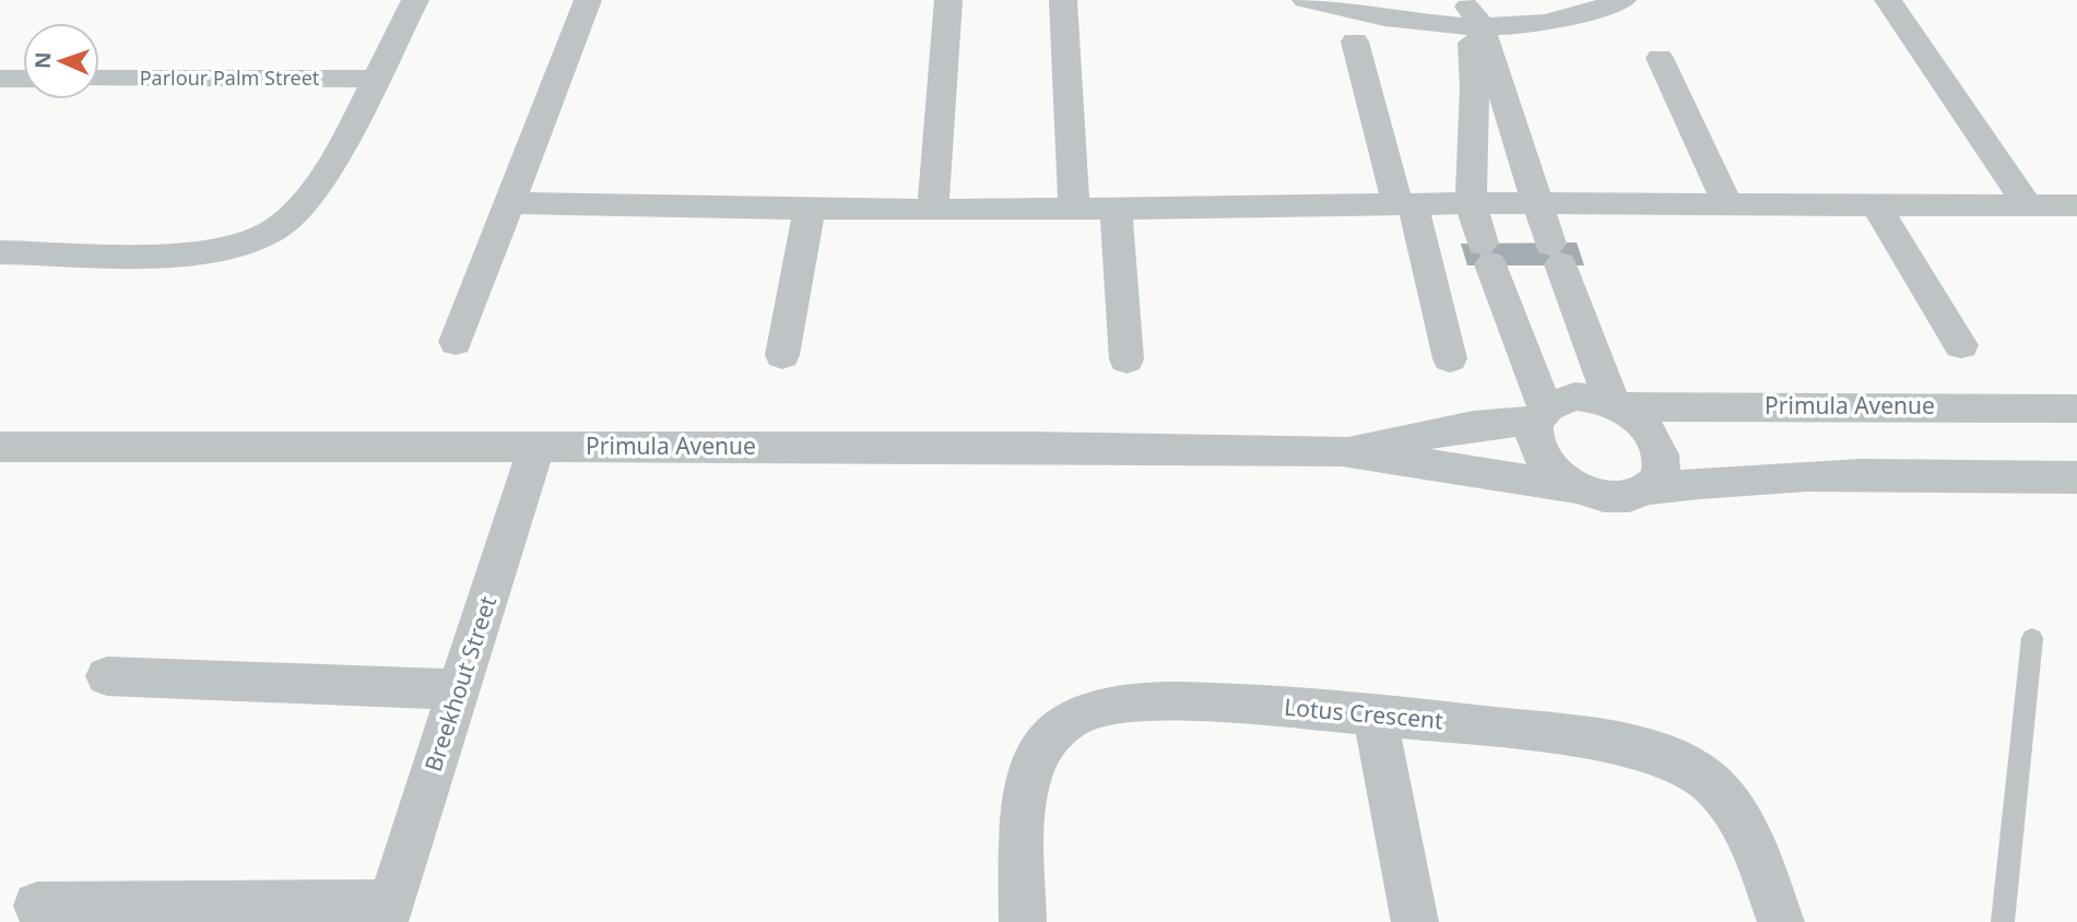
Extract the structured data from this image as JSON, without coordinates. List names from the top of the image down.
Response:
{
  "streets": {
    "street": [
      "Parlour Palm Street",
      "Primula Avenue",
      "Breekhout Street",
      "Lotus Crescent"
    ]
  },
  "crossings": [
    ["Primula Avenue", "Breekhout Street"]
  ],
  "north": "left"
}
